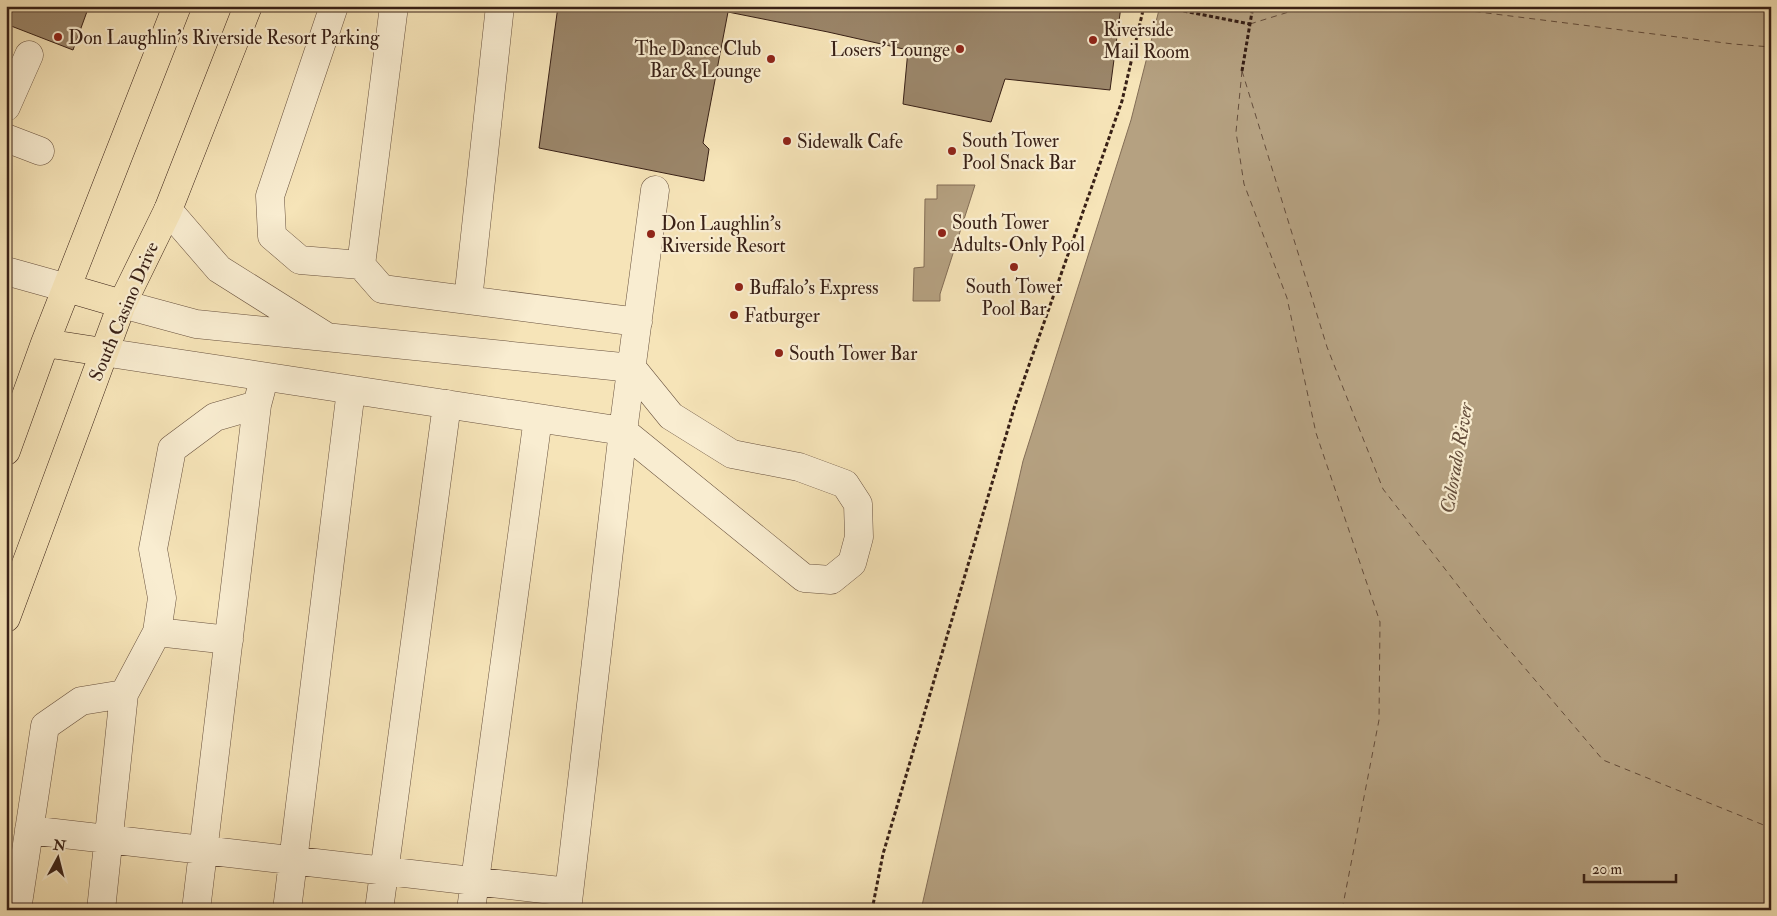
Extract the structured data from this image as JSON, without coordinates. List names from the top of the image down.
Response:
{
  "streets": {
    "main road": ["South Casino Drive"]
  },
  "water": ["Colorado River"],
  "places": [
    "Don Laughlin's Riverside Resort Parking",
    "Riverside Mail Room",
    "Losers' Lounge",
    "The Dance Club Bar & Lounge",
    "Sidewalk Cafe",
    "South Tower Pool Snack Bar",
    "South Tower Adults-Only Pool",
    "Don Laughlin's Riverside Resort",
    "South Tower Pool Bar",
    "Buffalo's Express",
    "Fatburger",
    "South Tower Bar"
  ],
  "scale_bar": "20 m",
  "north": "top"
}
